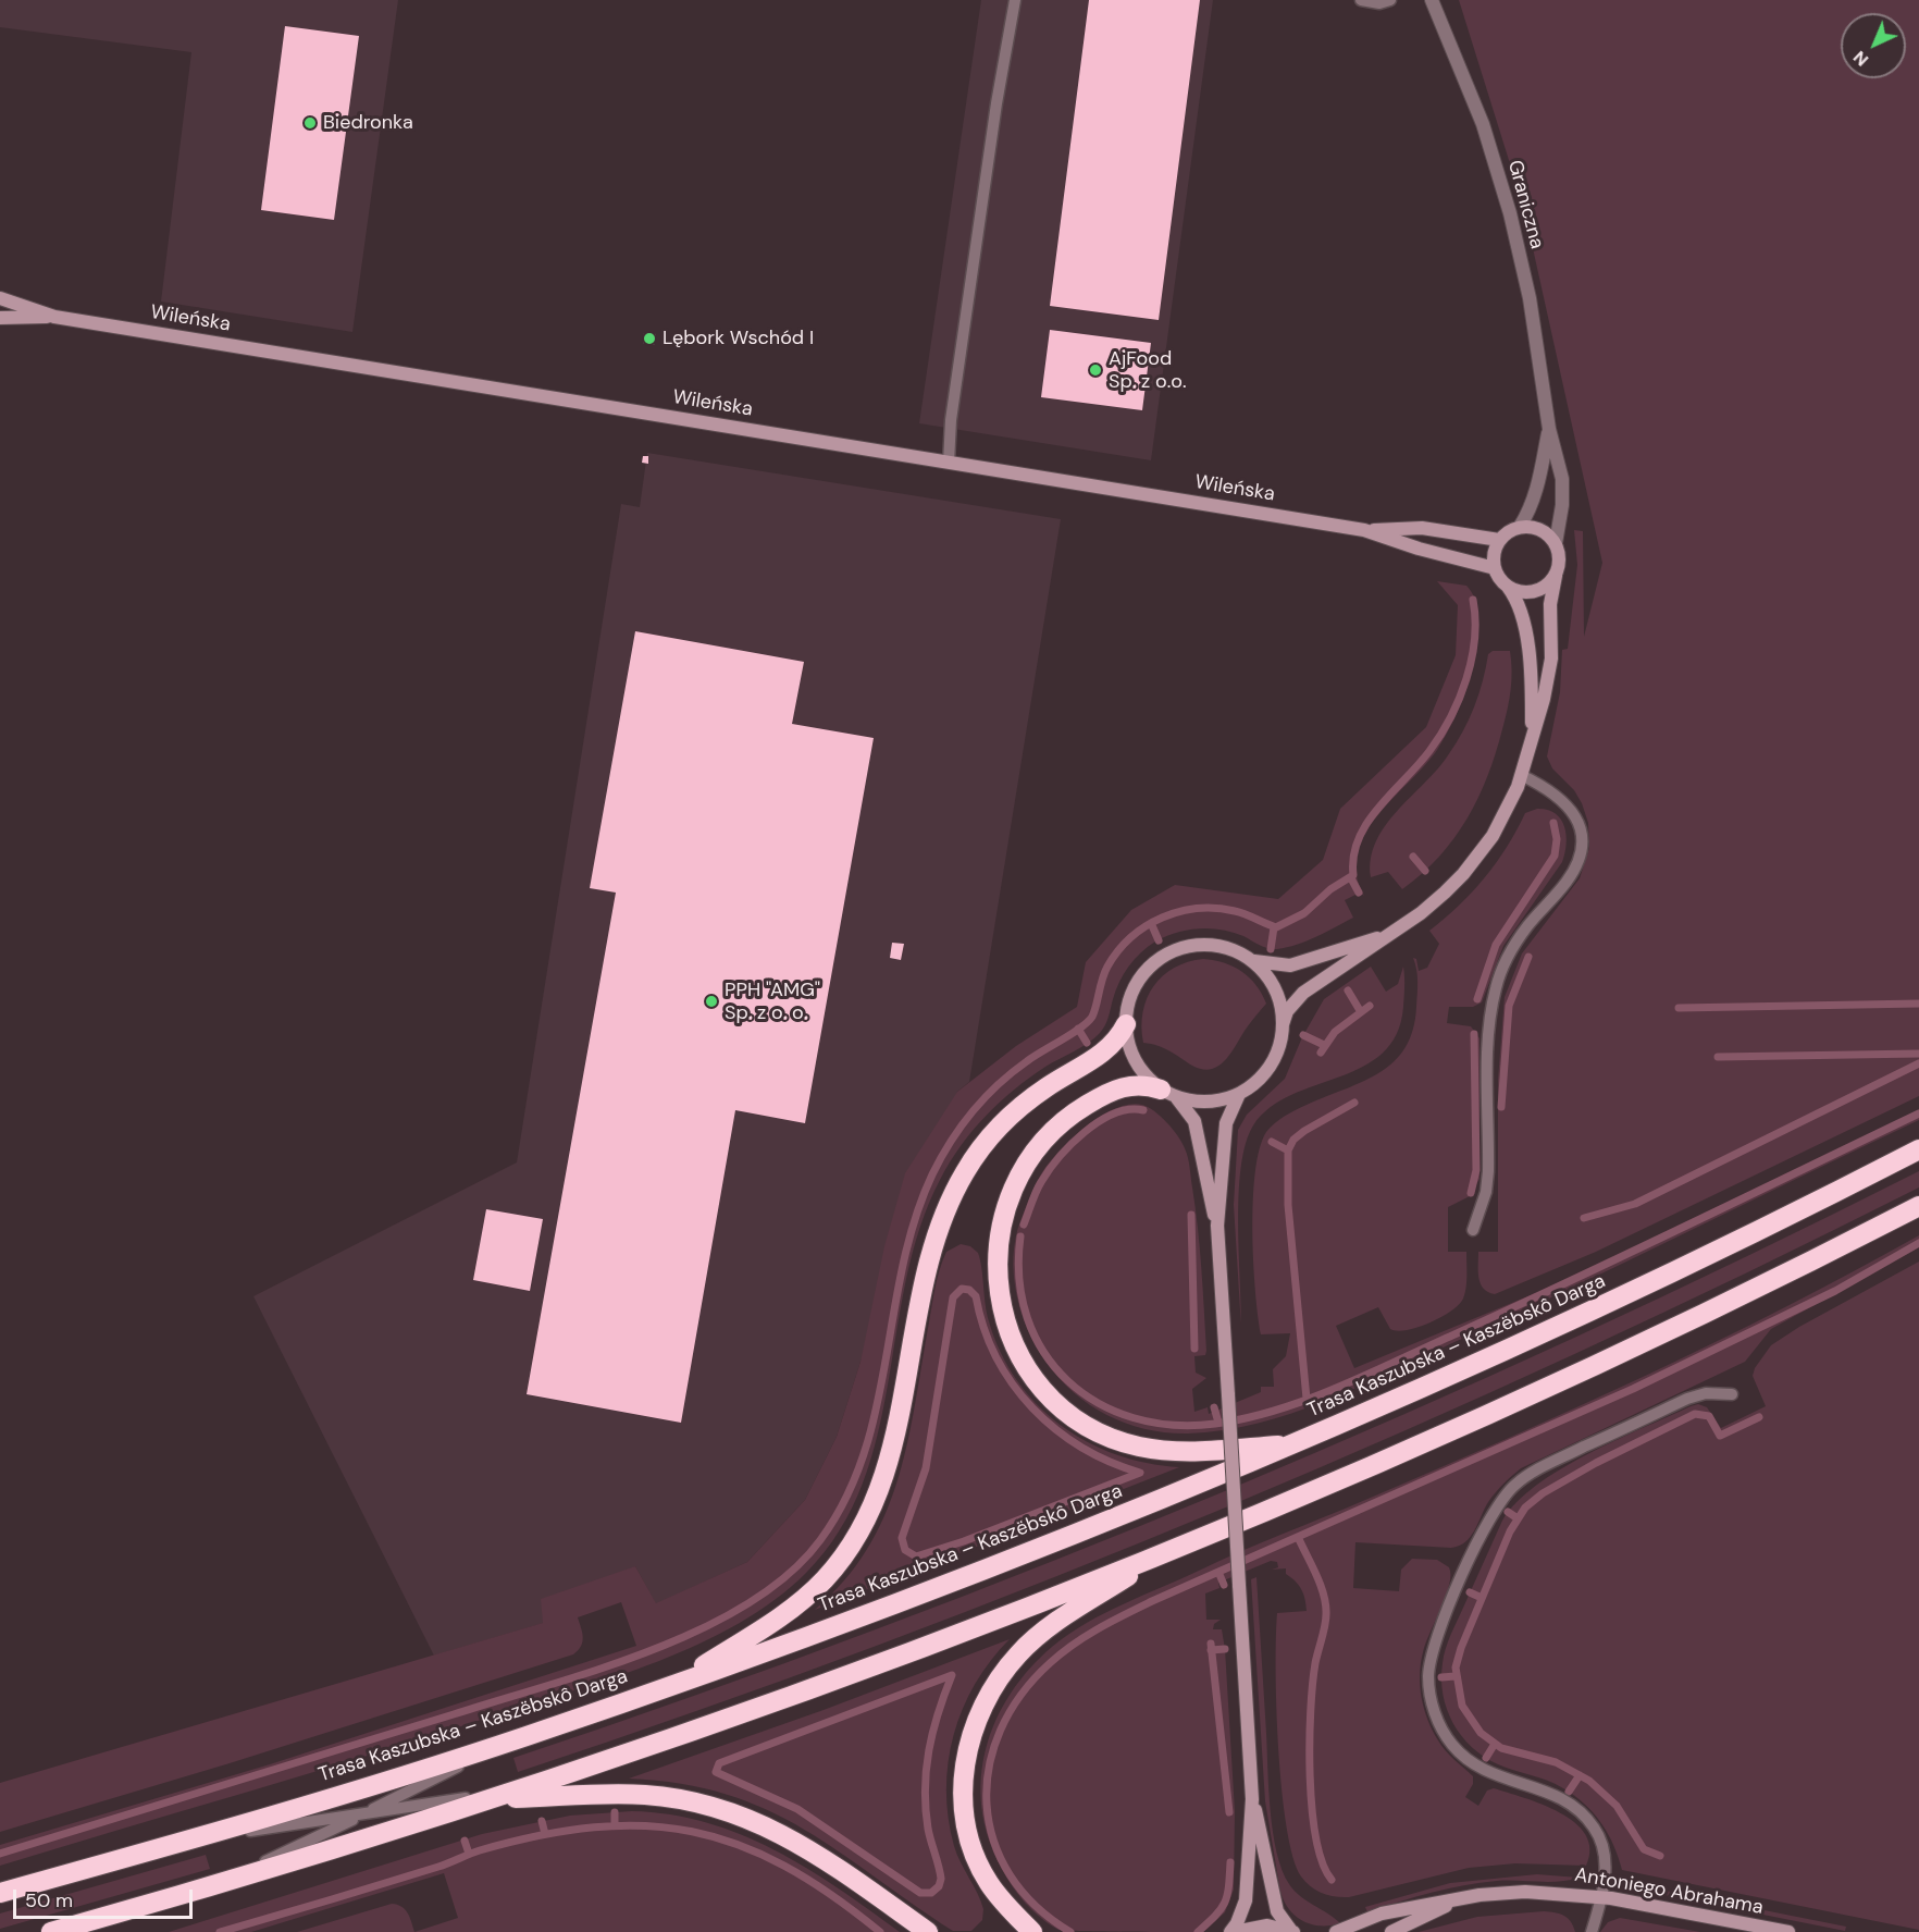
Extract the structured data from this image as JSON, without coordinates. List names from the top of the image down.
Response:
{
  "streets": {
    "highway": ["Trasa Kaszubska – Kaszëbskô Darga"],
    "main road": ["Wileńska", "Antoniego Abrahama"],
    "street": ["Graniczna"]
  },
  "crossings": [
    ["Graniczna", "Wileńska"]
  ],
  "places": [
    "Biedronka",
    "Lębork Wschód I",
    "AjFood Sp. z o.o.",
    "PPH \"AMG\" Sp. z o. o."
  ],
  "scale_bar": "50 m",
  "north": "bottom left"
}
